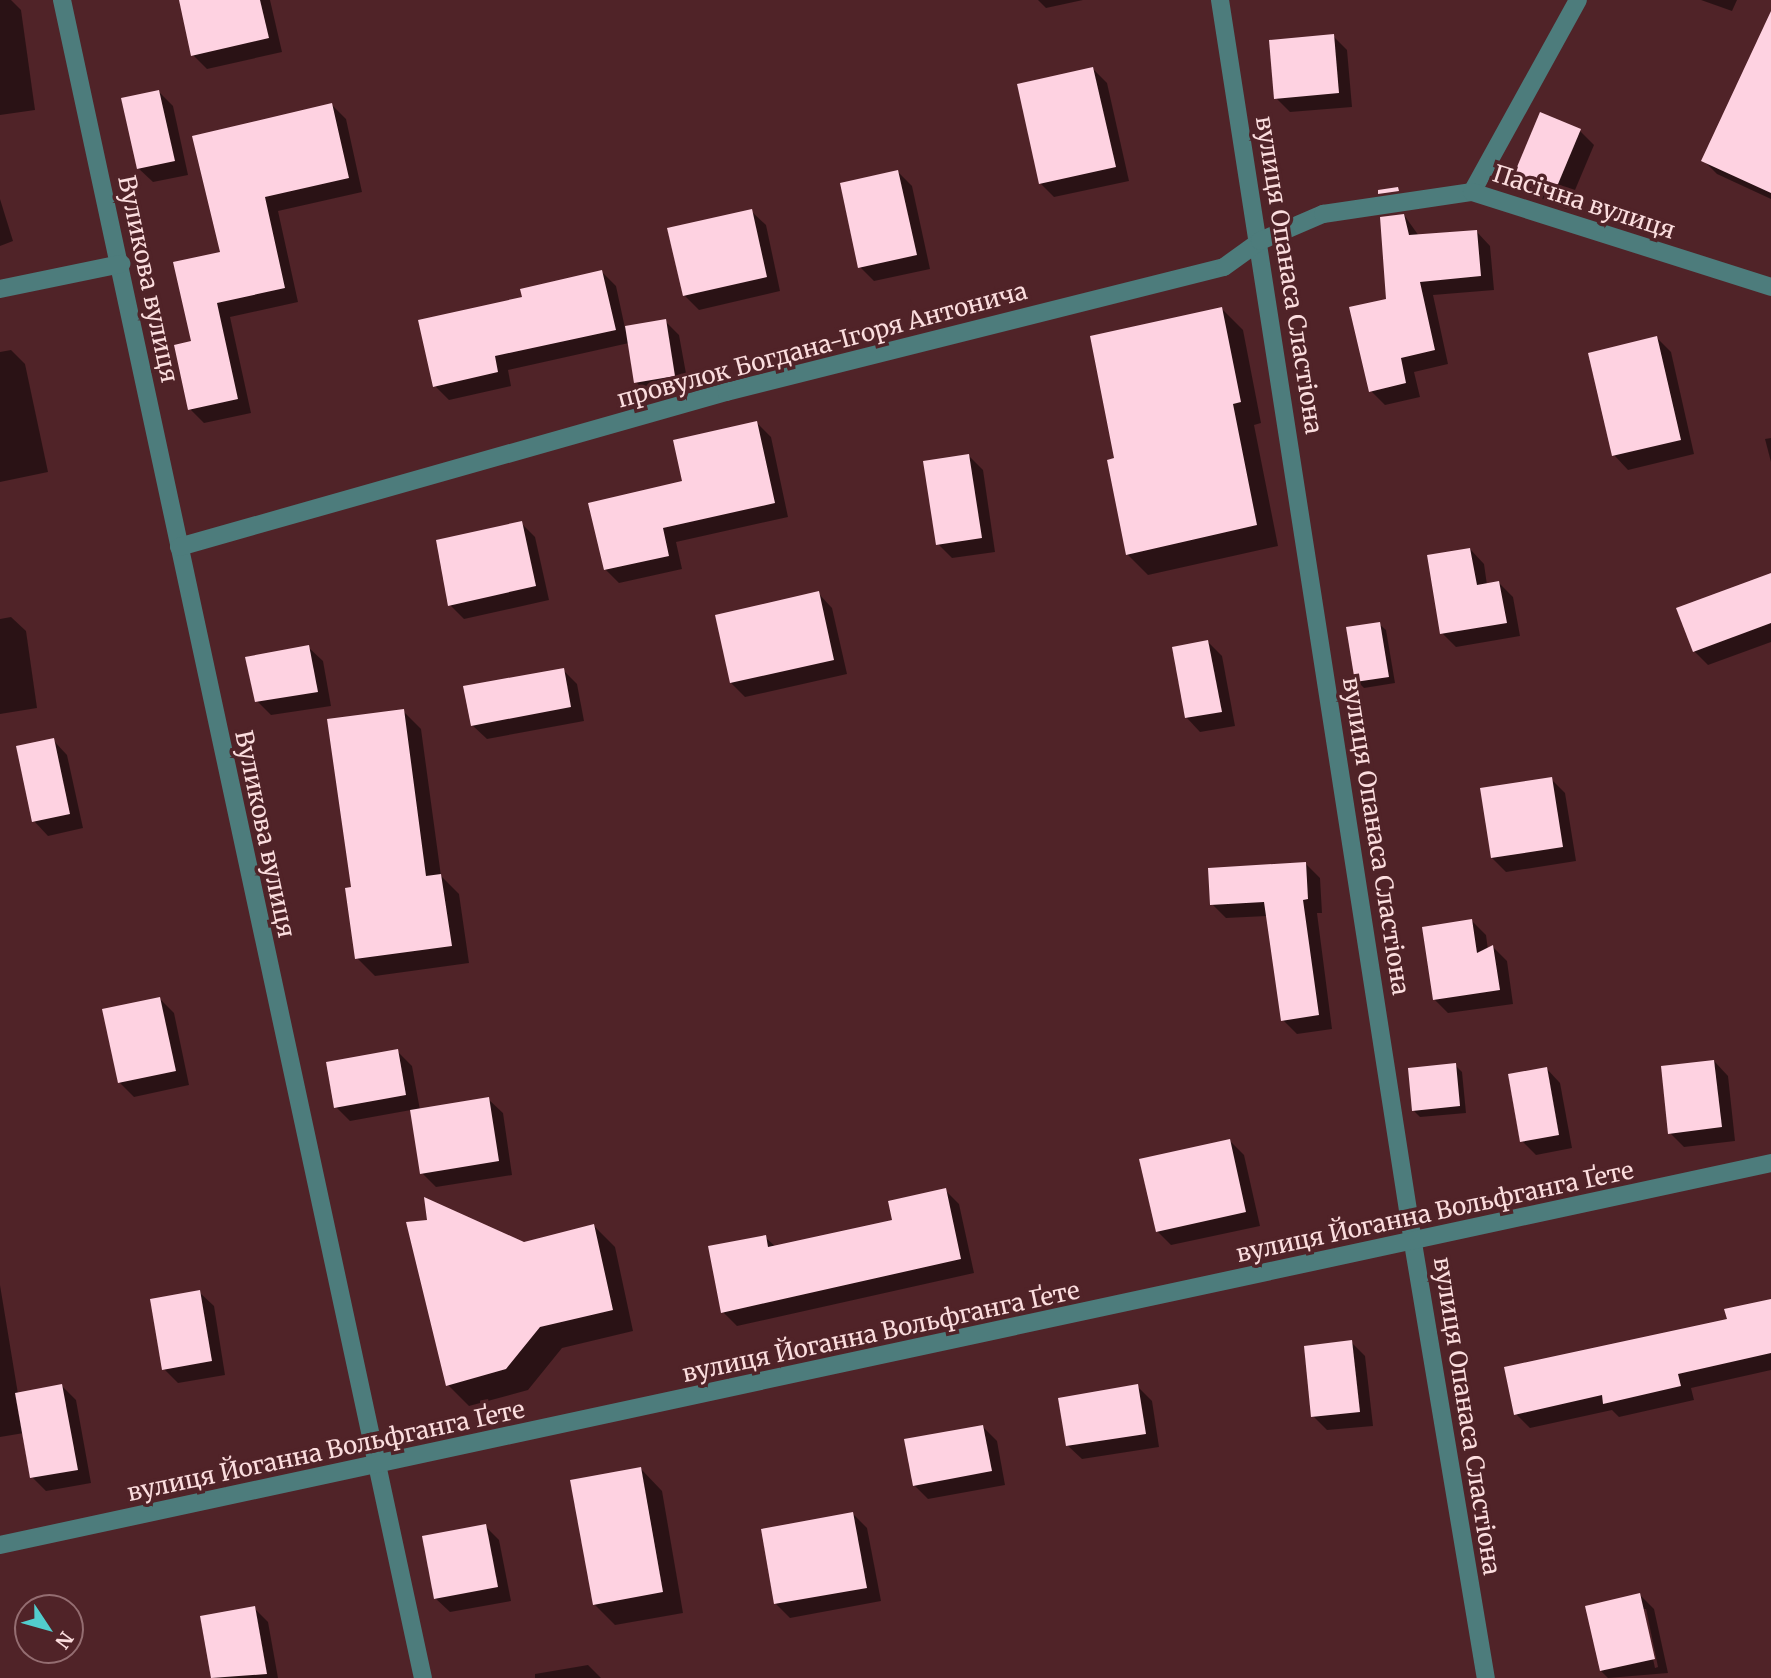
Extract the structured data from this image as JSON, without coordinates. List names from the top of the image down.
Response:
{
  "streets": {
    "street": [
      "Пасічна вулиця",
      "вулиця Опанаса Сластіона",
      "Вуликова вулиця",
      "провулок Богдана-Ігоря Антонича",
      "вулиця Йоганна Вольфганга Ґете"
    ]
  },
  "crossings": [
    ["Пасічна вулиця", "провулок Богдана-Ігоря Антонича"],
    ["вулиця Опанаса Сластіона", "провулок Богдана-Ігоря Антонича"],
    ["вулиця Опанаса Сластіона", "вулиця Йоганна Вольфганга Ґете"],
    ["Вуликова вулиця", "провулок Богдана-Ігоря Антонича"],
    ["Вуликова вулиця", "вулиця Йоганна Вольфганга Ґете"]
  ],
  "north": "bottom right"
}
